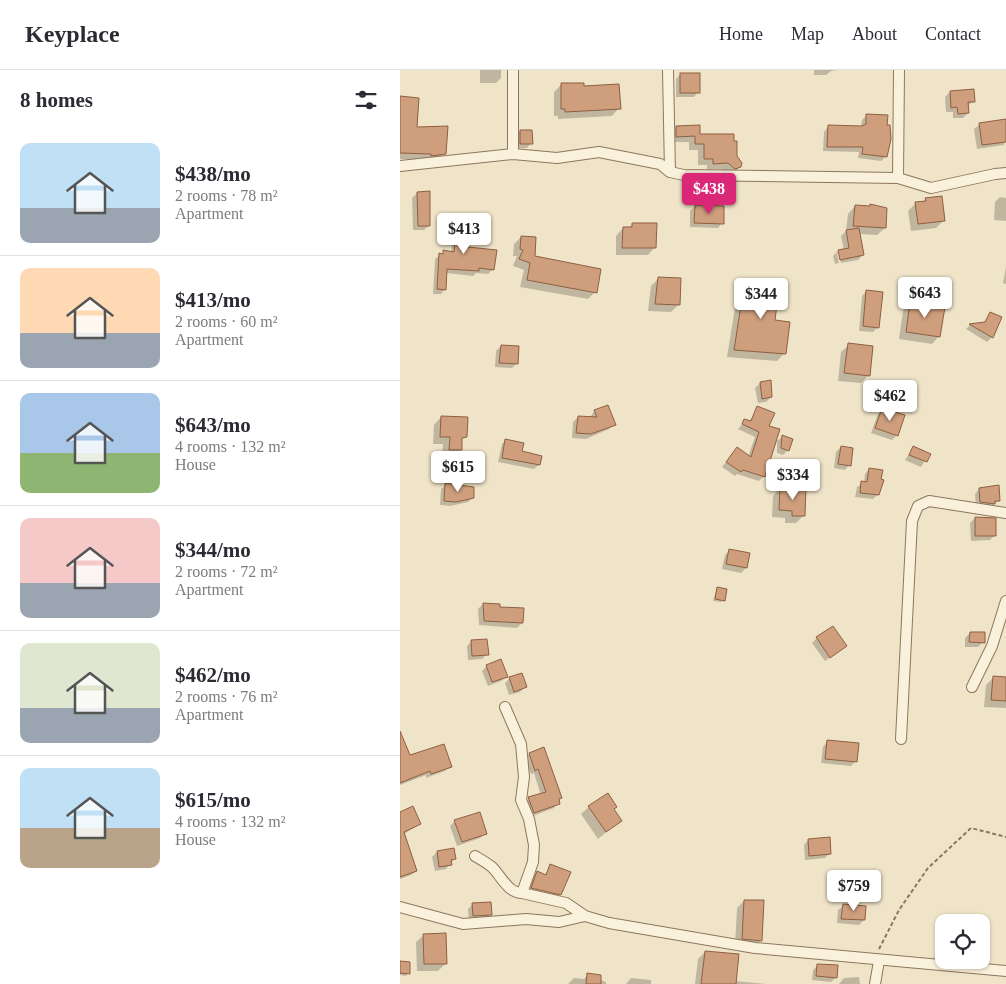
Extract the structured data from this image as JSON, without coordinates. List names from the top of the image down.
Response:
{
  "page": {
    "header": "Keyplace",
    "nav": [
      "Home",
      "Map",
      "About",
      "Contact"
    ],
    "heading": "8 homes",
    "list": [
      {
        "name": "$438/mo",
        "note": "2 rooms · 78 m² · Apartment"
      },
      {
        "name": "$413/mo",
        "note": "2 rooms · 60 m² · Apartment"
      },
      {
        "name": "$643/mo",
        "note": "4 rooms · 132 m² · House"
      },
      {
        "name": "$344/mo",
        "note": "2 rooms · 72 m² · Apartment"
      },
      {
        "name": "$462/mo",
        "note": "2 rooms · 76 m² · Apartment"
      },
      {
        "name": "$615/mo",
        "note": "4 rooms · 132 m² · House"
      }
    ],
    "price": [
      "$438",
      "$413",
      "$643",
      "$344",
      "$462",
      "$615",
      "$334",
      "$759"
    ]
  }
}
